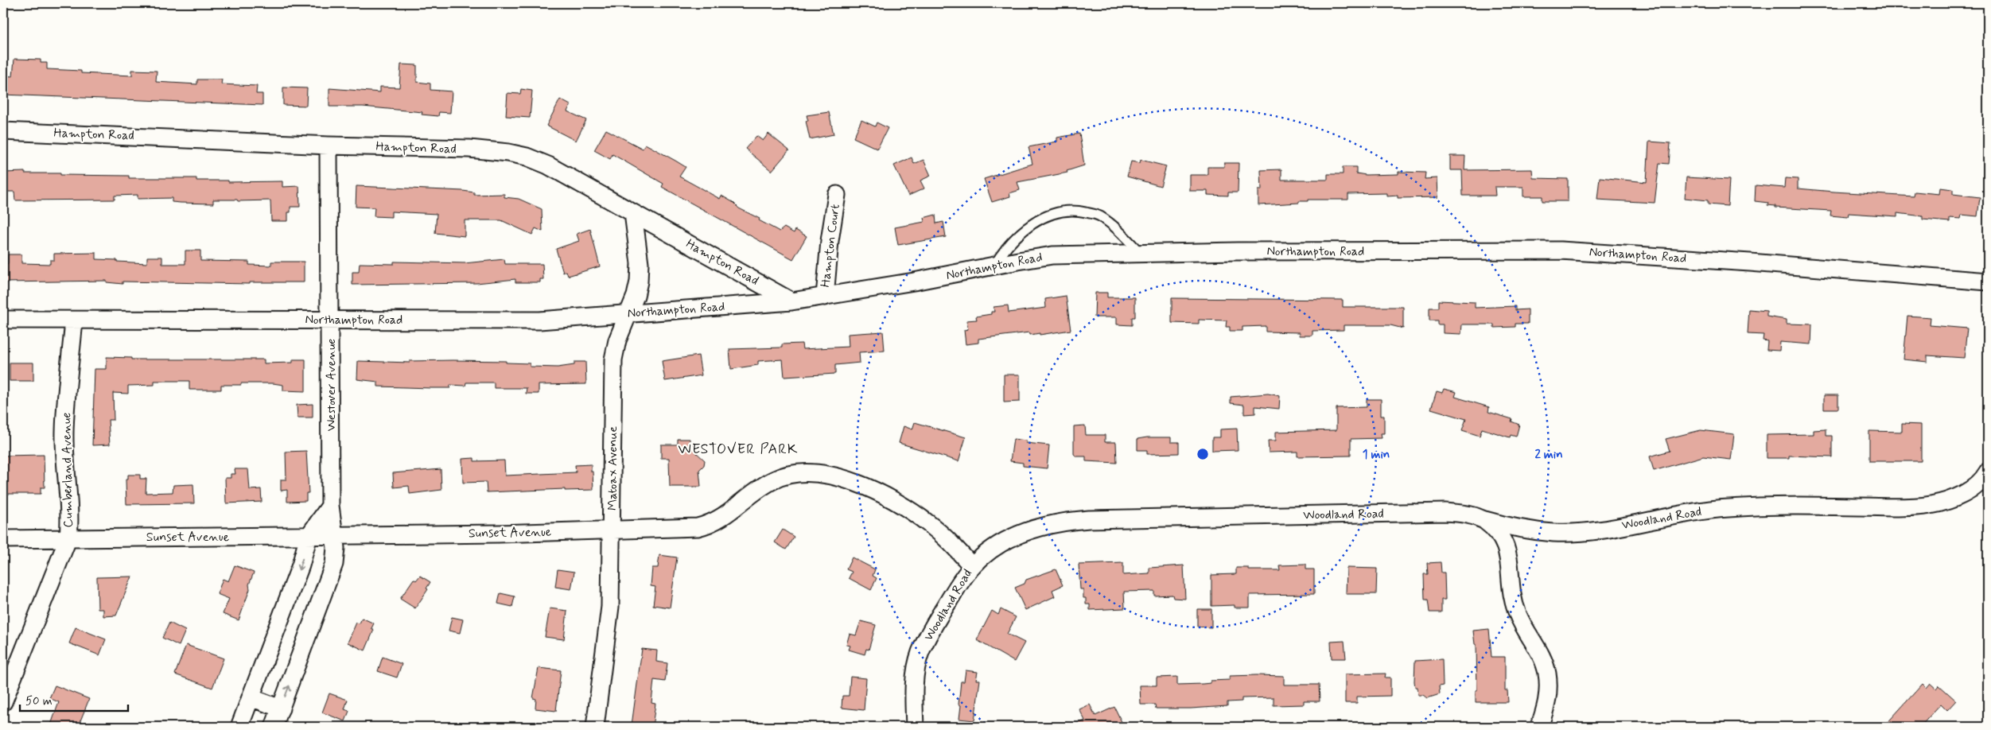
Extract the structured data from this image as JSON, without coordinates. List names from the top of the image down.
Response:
{
  "streets": {
    "street": [
      "Hampton Road",
      "Hampton Court",
      "Northampton Road",
      "Westover Avenue",
      "Matoax Avenue",
      "Cumberland Avenue",
      "Woodland Road",
      "Sunset Avenue"
    ]
  },
  "crossings": [
    ["Hampton Road", "Northampton Road"],
    ["Hampton Road", "Westover Avenue"],
    ["Hampton Road", "Matoax Avenue"],
    ["Hampton Court", "Northampton Road"],
    ["Northampton Road", "Westover Avenue"],
    ["Northampton Road", "Matoax Avenue"],
    ["Northampton Road", "Cumberland Avenue"],
    ["Westover Avenue", "Sunset Avenue"],
    ["Matoax Avenue", "Sunset Avenue"],
    ["Cumberland Avenue", "Sunset Avenue"],
    ["Woodland Road", "Sunset Avenue"]
  ],
  "districts": ["WESTOVER PARK"],
  "scale_bar": "50 m",
  "rings": ["1 min", "2 min"]
}
